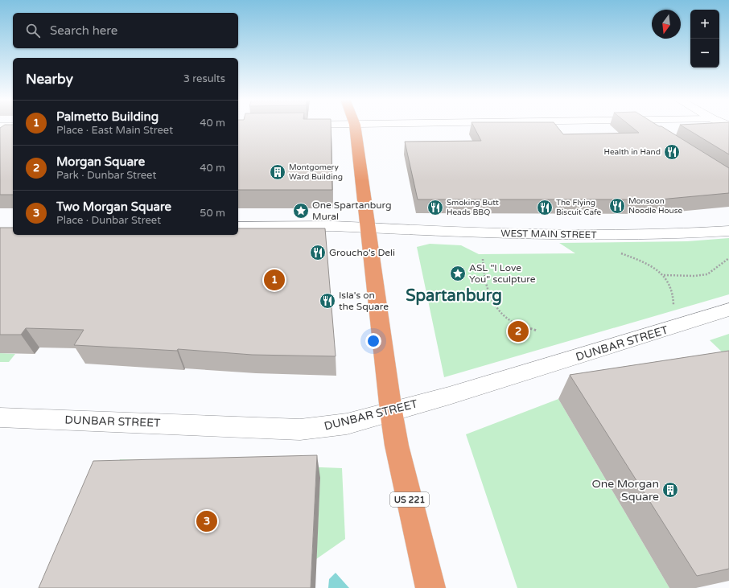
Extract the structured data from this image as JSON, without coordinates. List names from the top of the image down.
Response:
{
  "streets": {
    "main road": ["US 221"],
    "street": ["WEST MAIN STREET", "DUNBAR STREET"]
  },
  "crossings": [
    ["WEST MAIN STREET", "US 221"],
    ["DUNBAR STREET", "US 221"]
  ],
  "districts": ["Spartanburg"],
  "places": {
    "restaurant": [
      "Health in Hand",
      "Monsoon Noodle House",
      "Smoking Butt Heads BBQ",
      "The Flying Biscuit Cafe",
      "Groucho's Deli",
      "Isla's on the Square"
    ],
    "building": ["Montgomery Ward Building", "One Morgan Square"],
    "place": ["One Spartanburg Mural", "ASL \"I Love You\" sculpture"]
  },
  "north": "bottom",
  "page": {
    "map_buttons": ["+", "−"],
    "search": "Search here",
    "heading": ["Nearby", "3 results"],
    "list": [
      {
        "mark": "1",
        "name": "Palmetto Building",
        "note": "Place · East Main Street",
        "value": "40 m"
      },
      {
        "mark": "2",
        "name": "Morgan Square",
        "note": "Park · Dunbar Street",
        "value": "40 m"
      },
      {
        "mark": "3",
        "name": "Two Morgan Square",
        "note": "Place · Dunbar Street",
        "value": "50 m"
      }
    ],
    "pins": ["1", "2", "3"]
  }
}
